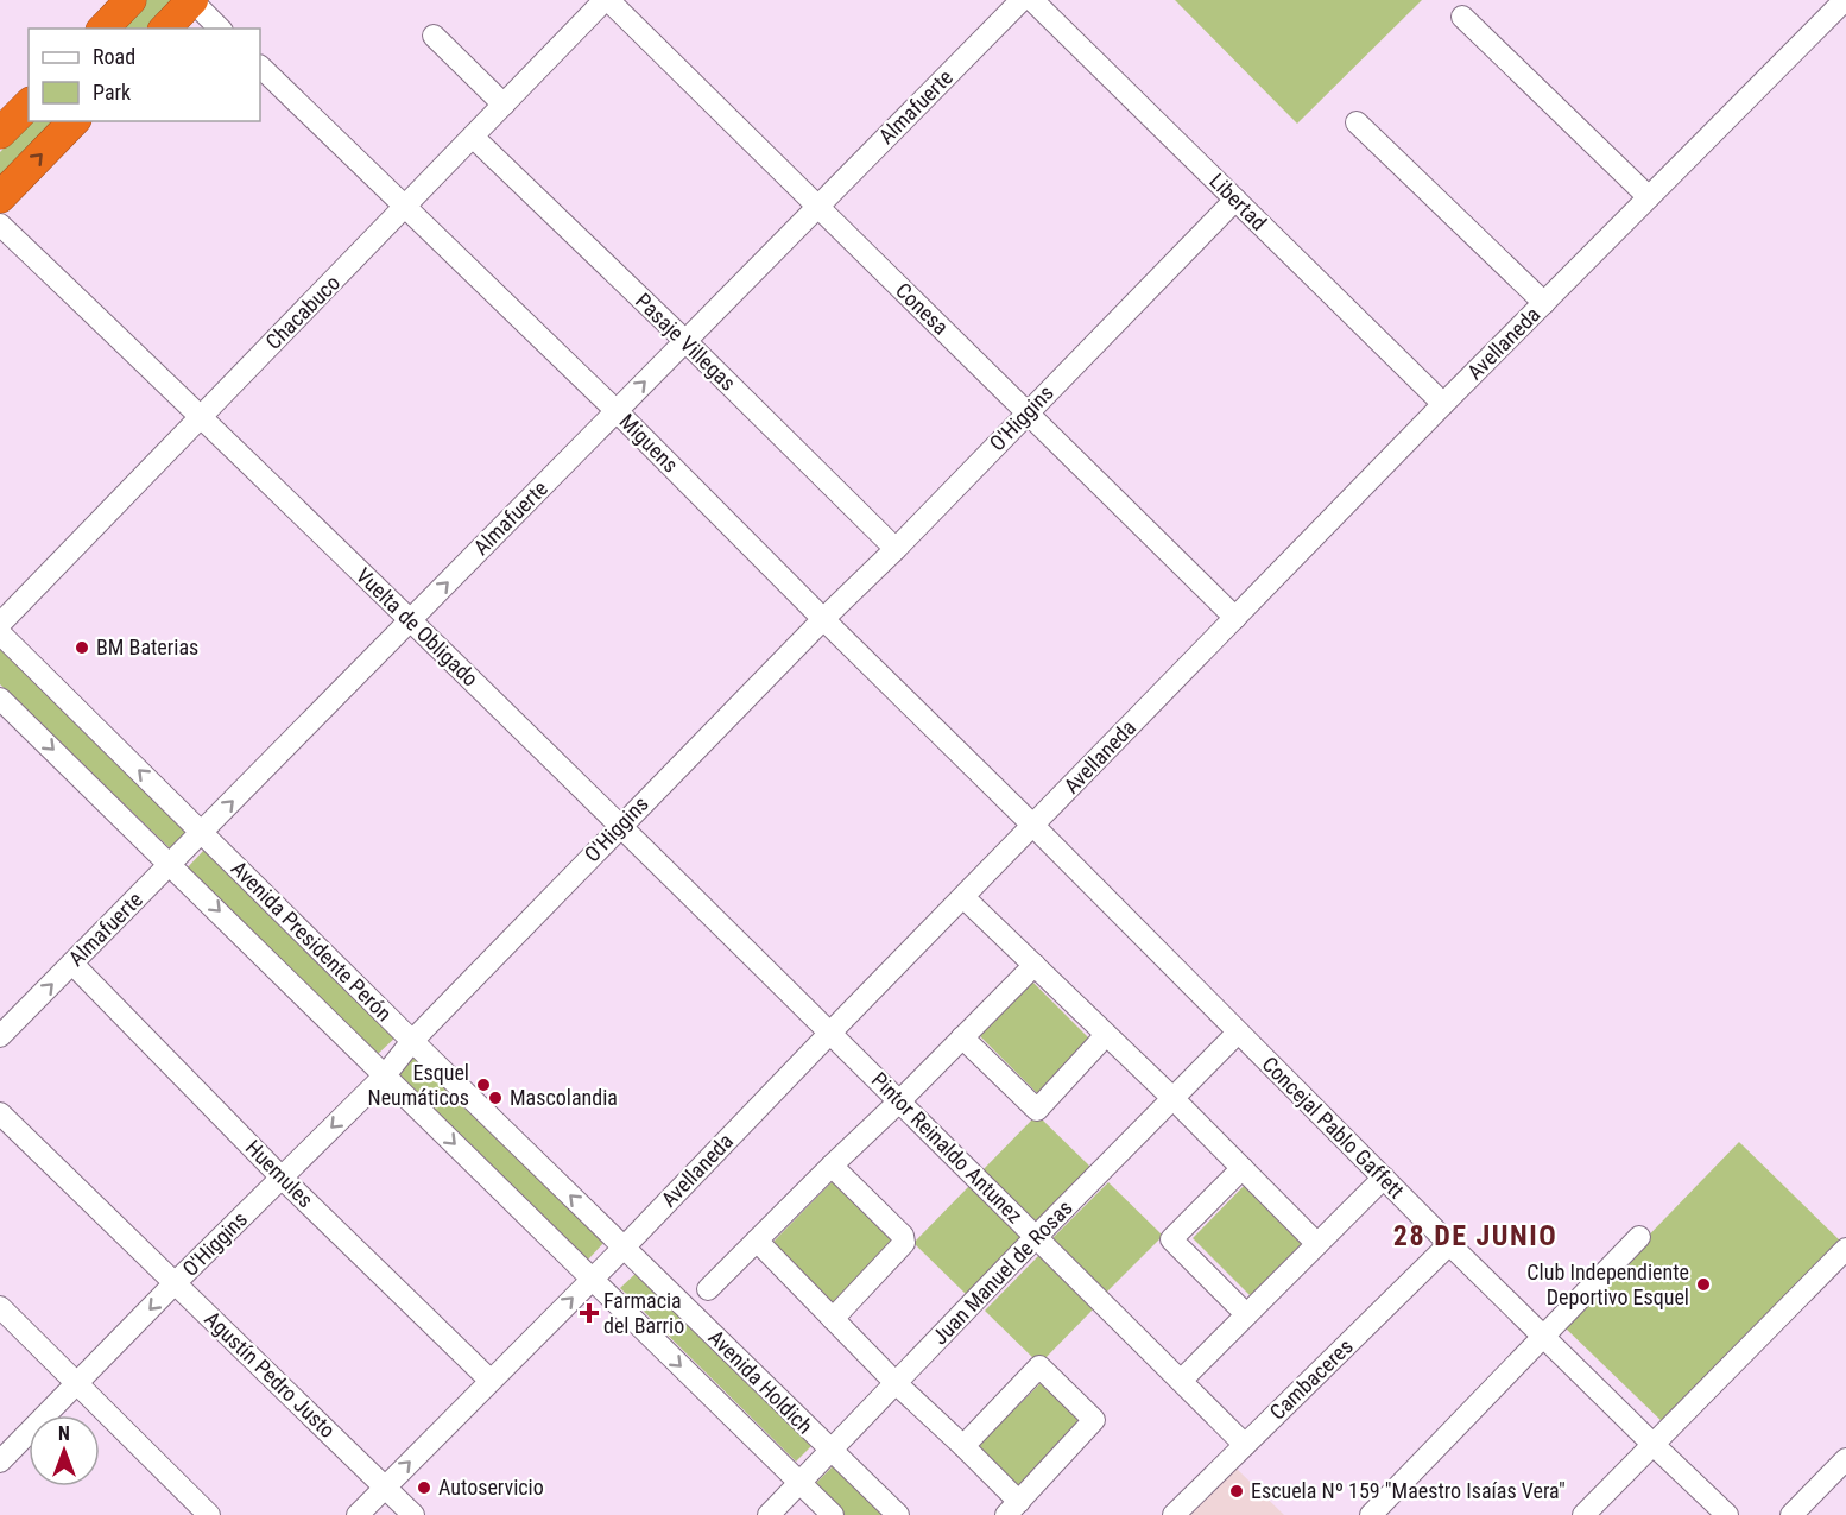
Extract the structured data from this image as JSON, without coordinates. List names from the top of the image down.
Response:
{
  "streets": {
    "street": [
      "Almafuerte",
      "Libertad",
      "Conesa",
      "Chacabuco",
      "Pasaje Villegas",
      "Avellaneda",
      "O'Higgins",
      "Miguens",
      "Vuelta de Obligado",
      "Avenida Presidente Perón",
      "Concejal Pablo Gaffett",
      "Pintor Reinaldo Antunez",
      "Huemules",
      "Juan Manuel de Rosas",
      "Agustín Pedro Justo",
      "Cambaceres",
      "Avenida Holdich"
    ]
  },
  "crossings": [
    ["Almafuerte", "Conesa"],
    ["Almafuerte", "Pasaje Villegas"],
    ["Almafuerte", "Miguens"],
    ["Almafuerte", "Vuelta de Obligado"],
    ["Almafuerte", "Avenida Presidente Perón"],
    ["Almafuerte", "Huemules"],
    ["Libertad", "Avellaneda"],
    ["Libertad", "O'Higgins"],
    ["Conesa", "Chacabuco"],
    ["Conesa", "Avellaneda"],
    ["Conesa", "O'Higgins"],
    ["Chacabuco", "Pasaje Villegas"],
    ["Chacabuco", "Miguens"],
    ["Chacabuco", "Vuelta de Obligado"],
    ["Pasaje Villegas", "O'Higgins"],
    ["Avellaneda", "Miguens"],
    ["Avellaneda", "Vuelta de Obligado"],
    ["Avellaneda", "Avenida Presidente Perón"],
    ["Avellaneda", "Concejal Pablo Gaffett"],
    ["Avellaneda", "Pintor Reinaldo Antunez"],
    ["Avellaneda", "Huemules"],
    ["Avellaneda", "Agustín Pedro Justo"],
    ["Avellaneda", "Avenida Holdich"],
    ["O'Higgins", "Miguens"],
    ["O'Higgins", "Vuelta de Obligado"],
    ["O'Higgins", "Avenida Presidente Perón"],
    ["O'Higgins", "Huemules"],
    ["O'Higgins", "Agustín Pedro Justo"],
    ["Miguens", "Concejal Pablo Gaffett"],
    ["Vuelta de Obligado", "Pintor Reinaldo Antunez"],
    ["Avenida Presidente Perón", "Avenida Holdich"],
    ["Concejal Pablo Gaffett", "Juan Manuel de Rosas"],
    ["Concejal Pablo Gaffett", "Cambaceres"],
    ["Pintor Reinaldo Antunez", "Juan Manuel de Rosas"],
    ["Pintor Reinaldo Antunez", "Cambaceres"],
    ["Juan Manuel de Rosas", "Avenida Holdich"]
  ],
  "one_way": ["Almafuerte"],
  "districts": ["28 DE JUNIO"],
  "places": {
    "other": [
      "BM Baterias",
      "Esquel Neumáticos",
      "Mascolandia",
      "Club Independiente Deportivo Esquel",
      "Autoservicio",
      "Escuela Nº 159 \"Maestro Isaías Vera\""
    ],
    "health": ["Farmacia del Barrio"]
  },
  "legend": ["Road", "Park"],
  "north": "top"
}
